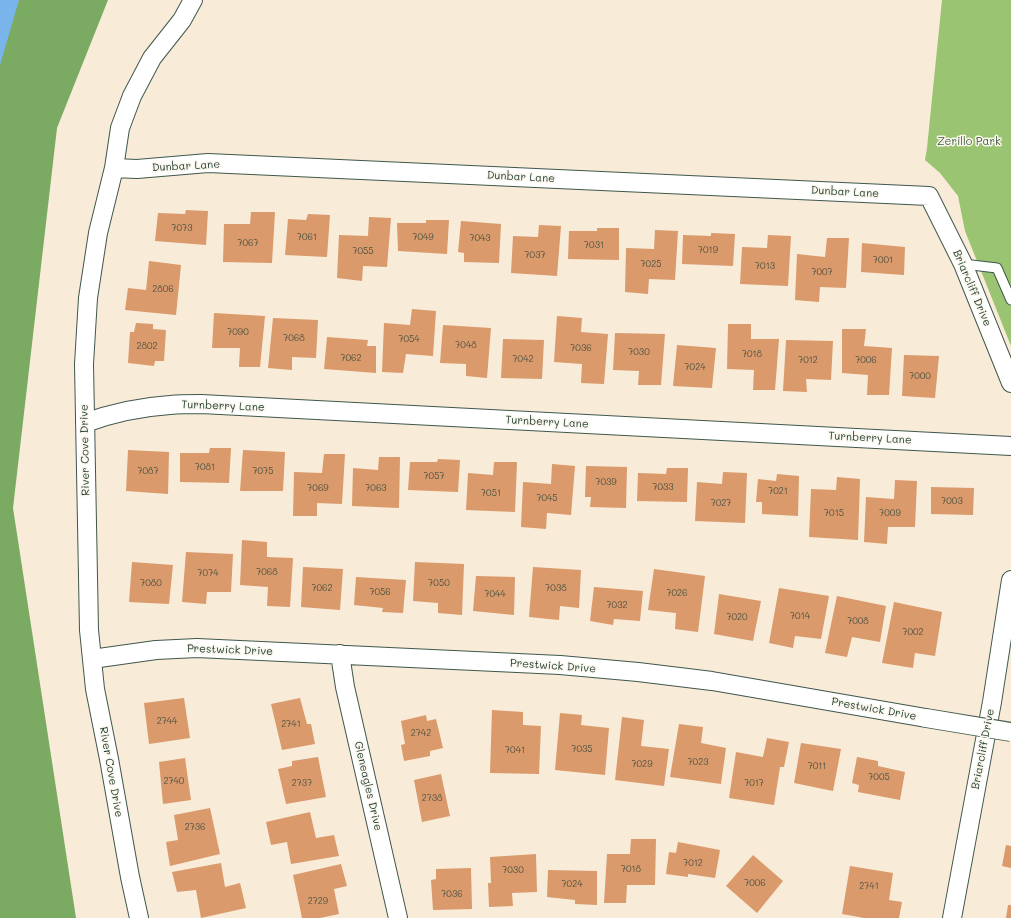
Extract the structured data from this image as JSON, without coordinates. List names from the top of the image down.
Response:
{
  "streets": {
    "street": [
      "Dunbar Lane",
      "Briarcliff Drive",
      "Turnberry Lane",
      "River Cove Drive",
      "Prestwick Drive",
      "Gleneagles Drive"
    ]
  },
  "crossings": [
    ["Dunbar Lane", "Briarcliff Drive"],
    ["Dunbar Lane", "River Cove Drive"],
    ["Turnberry Lane", "River Cove Drive"],
    ["River Cove Drive", "Prestwick Drive"],
    ["Prestwick Drive", "Gleneagles Drive"]
  ],
  "parks": ["Zerillo Park"],
  "house_numbers": [
    "7073",
    "7061",
    "7049",
    "7043",
    "7067",
    "7031",
    "7019",
    "7055",
    "7037",
    "7001",
    "7025",
    "7013",
    "7007",
    "2806",
    "7090",
    "7068",
    "7054",
    "7048",
    "2802",
    "7036",
    "7030",
    "7018",
    "7062",
    "7042",
    "7012",
    "7006",
    "7024",
    "7000",
    "7081",
    "7087",
    "7075",
    "7057",
    "7039",
    "7033",
    "7069",
    "7063",
    "7021",
    "7051",
    "7045",
    "7003",
    "7027",
    "7015",
    "7009",
    "7068",
    "7074",
    "7080",
    "7050",
    "7062",
    "7038",
    "7056",
    "7026",
    "7044",
    "7032",
    "7014",
    "7020",
    "7008",
    "7002",
    "2744",
    "2741",
    "2742",
    "7035",
    "7041",
    "7023",
    "7029",
    "7011",
    "7005",
    "2740",
    "2737",
    "7017",
    "2738",
    "2736",
    "7012",
    "7018",
    "7030",
    "7006",
    "7024",
    "2741",
    "7036",
    "2729"
  ]
}
